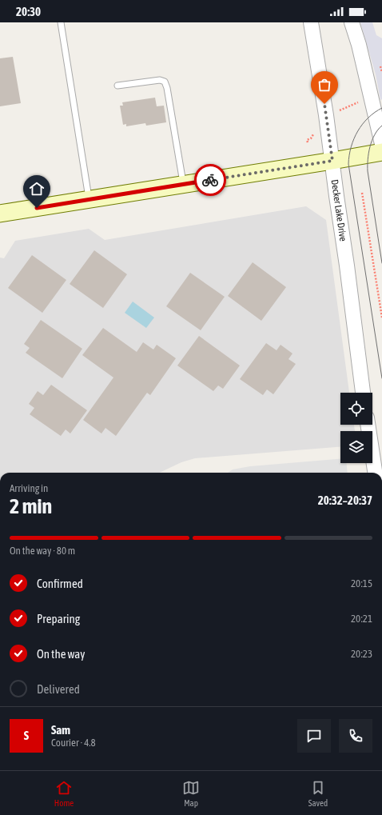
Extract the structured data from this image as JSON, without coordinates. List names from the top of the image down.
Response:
{
  "streets": {
    "street": ["Decker Lake Drive"]
  },
  "page": {
    "status": "20:30",
    "heading": ["2 min", "Arriving in", "20:32–20:37"],
    "panel": ["Sam", "Courier · 4.8"],
    "bar": "On the way · 80 m",
    "list": [
      ["Confirmed", "20:15"],
      ["Preparing", "20:21"],
      ["On the way", "20:23"],
      "Delivered"
    ],
    "round": "S",
    "tabs": ["Home", "Map", "Saved"]
  }
}
